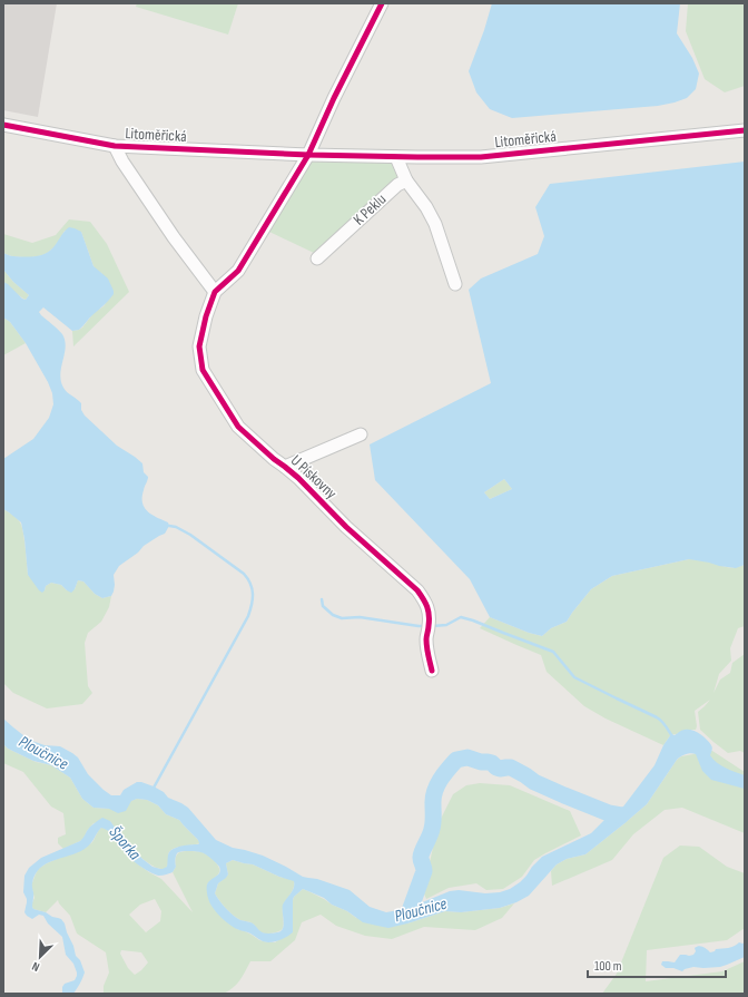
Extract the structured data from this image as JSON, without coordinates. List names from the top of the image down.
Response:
{
  "streets": {
    "street": ["Litoměřická", "K Peklu", "U Pískovny"]
  },
  "crossings": [
    ["Litoměřická", "U Pískovny"]
  ],
  "water": ["Ploučnice", "Šporka"],
  "scale_bar": "100 m",
  "north": "bottom left"
}
